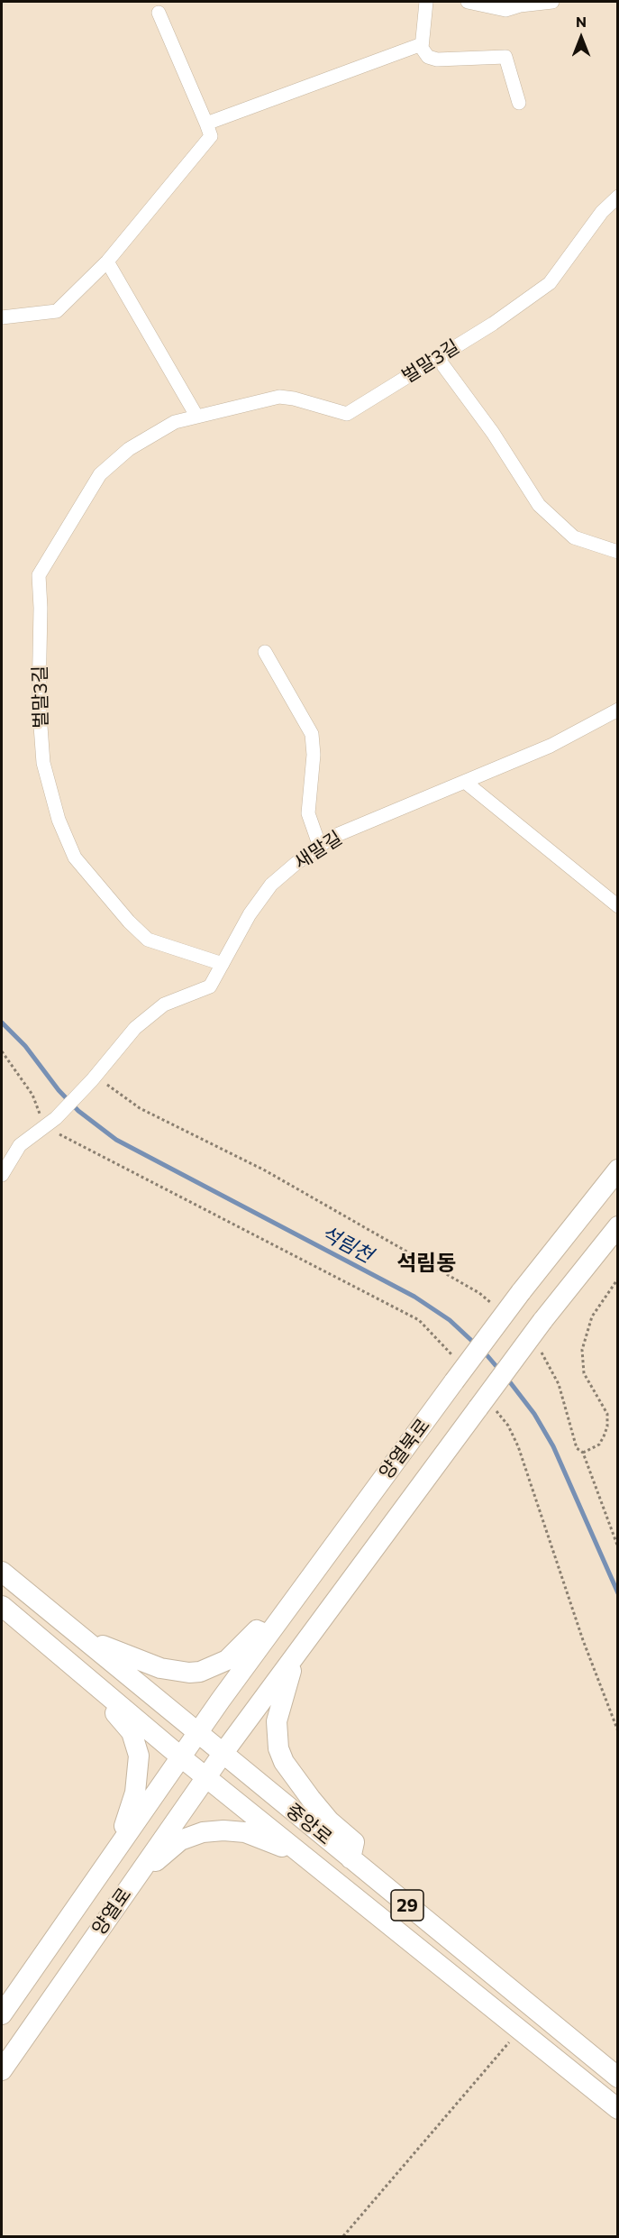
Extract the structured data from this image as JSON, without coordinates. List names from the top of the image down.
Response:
{
  "streets": {
    "main road": [
      "양열북로",
      "중앙로",
      "29",
      "양열로"
    ],
    "street": ["벌말3길", "새말길"]
  },
  "crossings": [
    ["벌말3길", "새말길"],
    ["양열북로", "중앙로"],
    ["양열북로", "양열로"],
    ["중앙로", "양열로"]
  ],
  "districts": ["석림동"],
  "water": ["석림천"],
  "north": "top"
}
